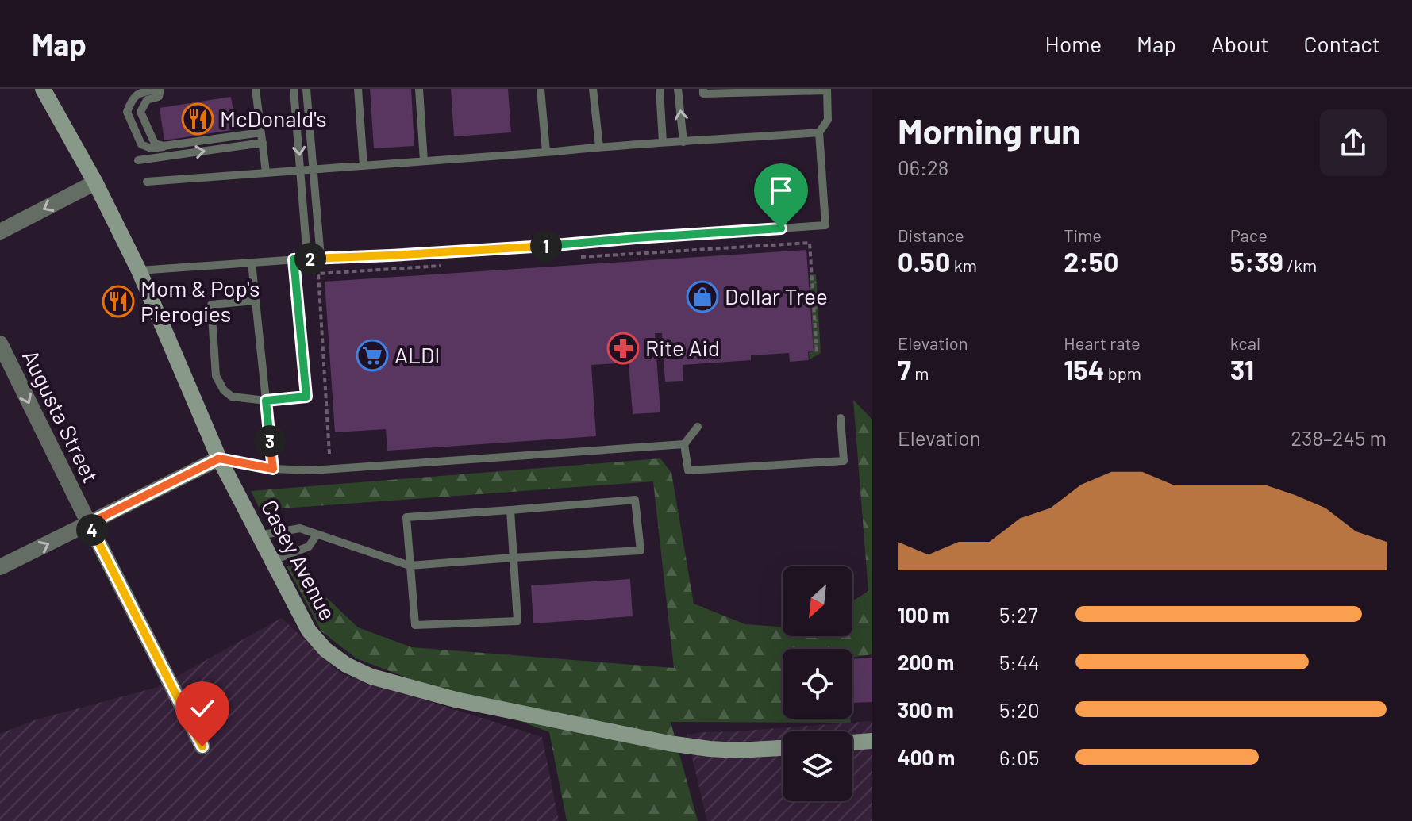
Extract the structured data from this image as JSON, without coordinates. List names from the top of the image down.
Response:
{
  "streets": {
    "street": ["Augusta Street", "Casey Avenue"]
  },
  "one_way": ["Augusta Street"],
  "places": {
    "restaurant": ["McDonald's", "Mom & Pop's Pierogies"],
    "shop": ["Dollar Tree"],
    "pharmacy": ["Rite Aid"],
    "supermarket": ["ALDI"]
  },
  "north": "bottom left",
  "page": {
    "header": "Map",
    "nav": [
      "Home",
      "Map",
      "About",
      "Contact"
    ],
    "heading": ["Morning run", "06:28"],
    "stats": [
      ["Distance", "0.50 km"],
      ["Time", "2:50"],
      ["Pace", "5:39 /km"],
      ["Elevation", "7 m"],
      ["Heart rate", "154 bpm"],
      ["kcal", "31"]
    ],
    "pins": [
      "1",
      "2",
      "3",
      "4"
    ],
    "chart": ["Elevation", "238–245 m"],
    "list": [
      {
        "name": "100 m",
        "note": "5:27"
      },
      {
        "name": "200 m",
        "note": "5:44"
      },
      {
        "name": "300 m",
        "note": "5:20"
      },
      {
        "name": "400 m",
        "note": "6:05"
      }
    ]
  }
}
